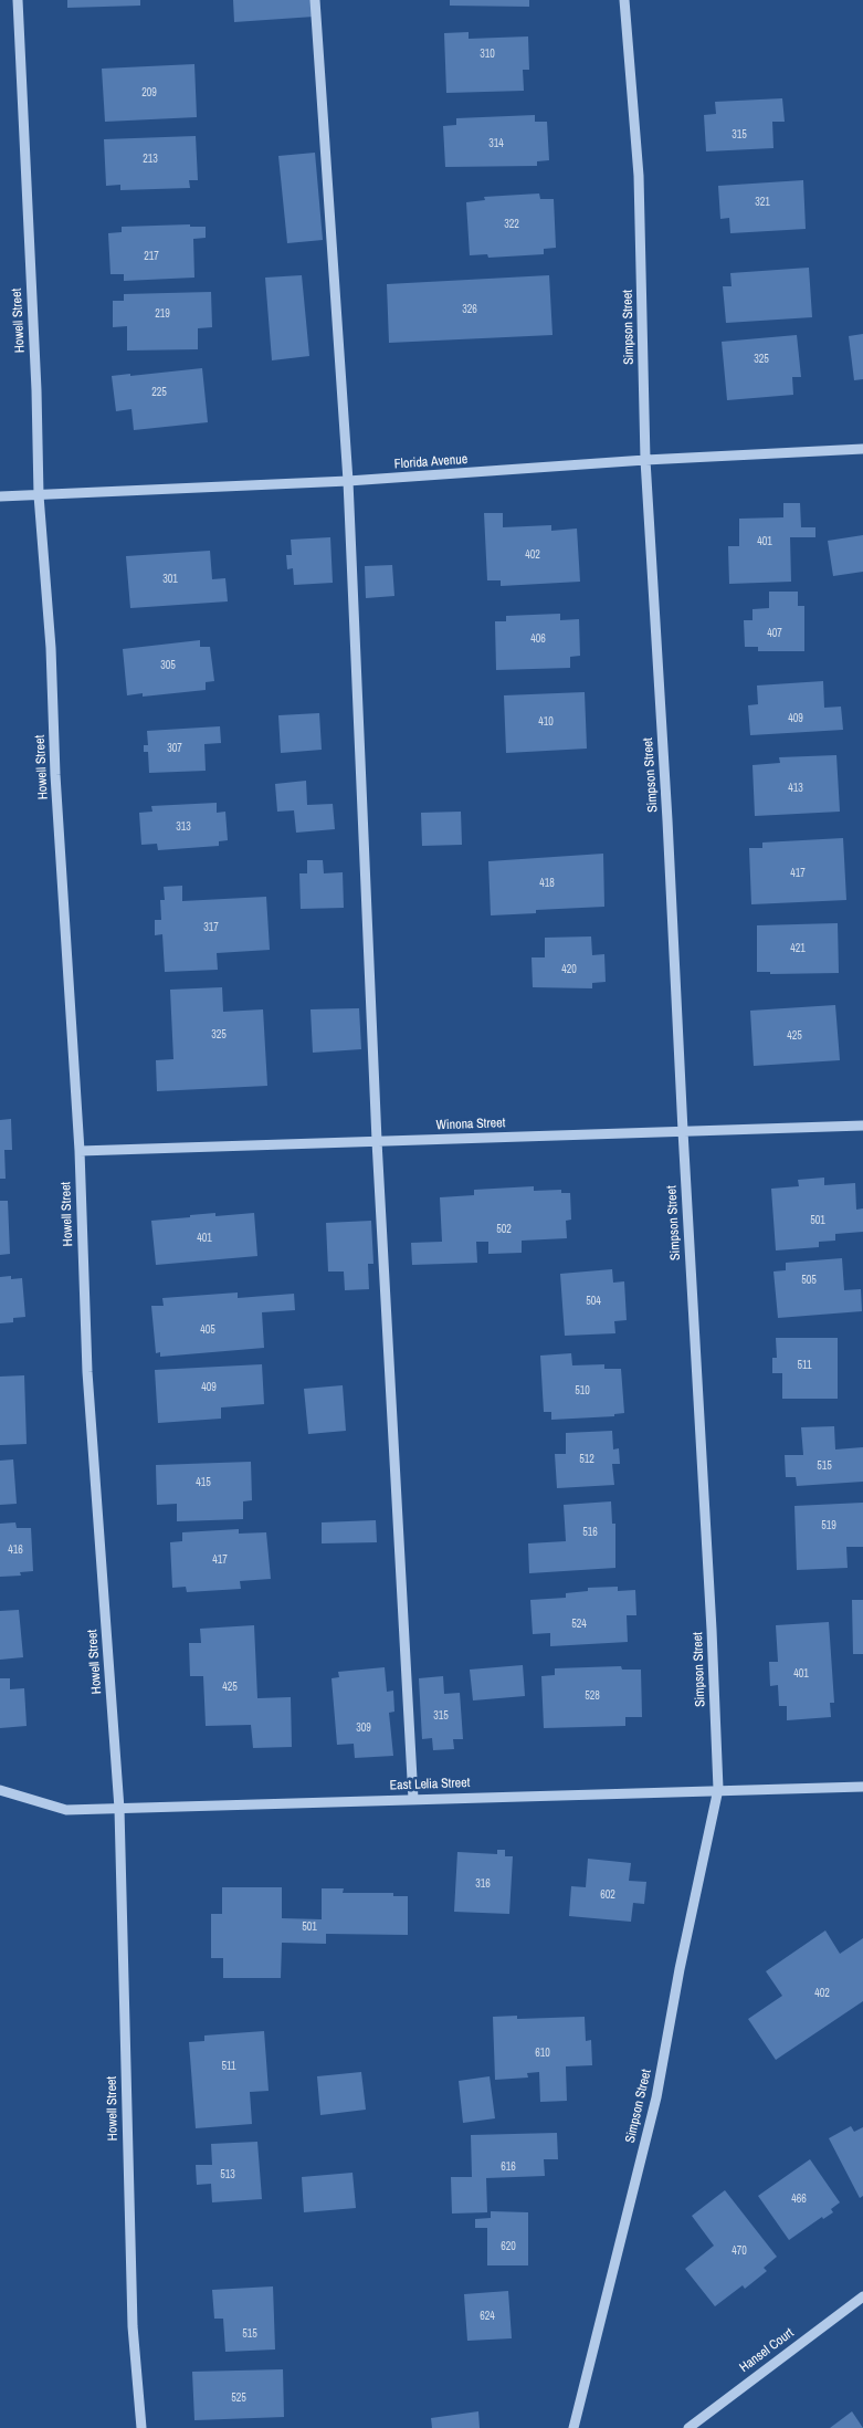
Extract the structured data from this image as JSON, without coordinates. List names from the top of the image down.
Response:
{
  "streets": {
    "street": [
      "Howell Street",
      "Simpson Street",
      "Florida Avenue",
      "Winona Street",
      "East Lelia Street",
      "Hansel Court"
    ]
  },
  "crossings": [
    ["Howell Street", "Florida Avenue"],
    ["Howell Street", "Winona Street"],
    ["Howell Street", "East Lelia Street"],
    ["Simpson Street", "Florida Avenue"],
    ["Simpson Street", "Winona Street"],
    ["Simpson Street", "East Lelia Street"]
  ],
  "house_numbers": [
    "310",
    "209",
    "315",
    "314",
    "213",
    "321",
    "322",
    "217",
    "326",
    "219",
    "325",
    "225",
    "401",
    "402",
    "301",
    "407",
    "406",
    "305",
    "409",
    "410",
    "307",
    "413",
    "313",
    "417",
    "418",
    "317",
    "421",
    "420",
    "325",
    "425",
    "501",
    "502",
    "401",
    "505",
    "504",
    "405",
    "511",
    "409",
    "510",
    "512",
    "515",
    "415",
    "519",
    "516",
    "416",
    "417",
    "524",
    "401",
    "425",
    "528",
    "315",
    "309",
    "316",
    "602",
    "501",
    "402",
    "610",
    "511",
    "616",
    "513",
    "466",
    "620",
    "470",
    "624",
    "515",
    "525"
  ]
}
